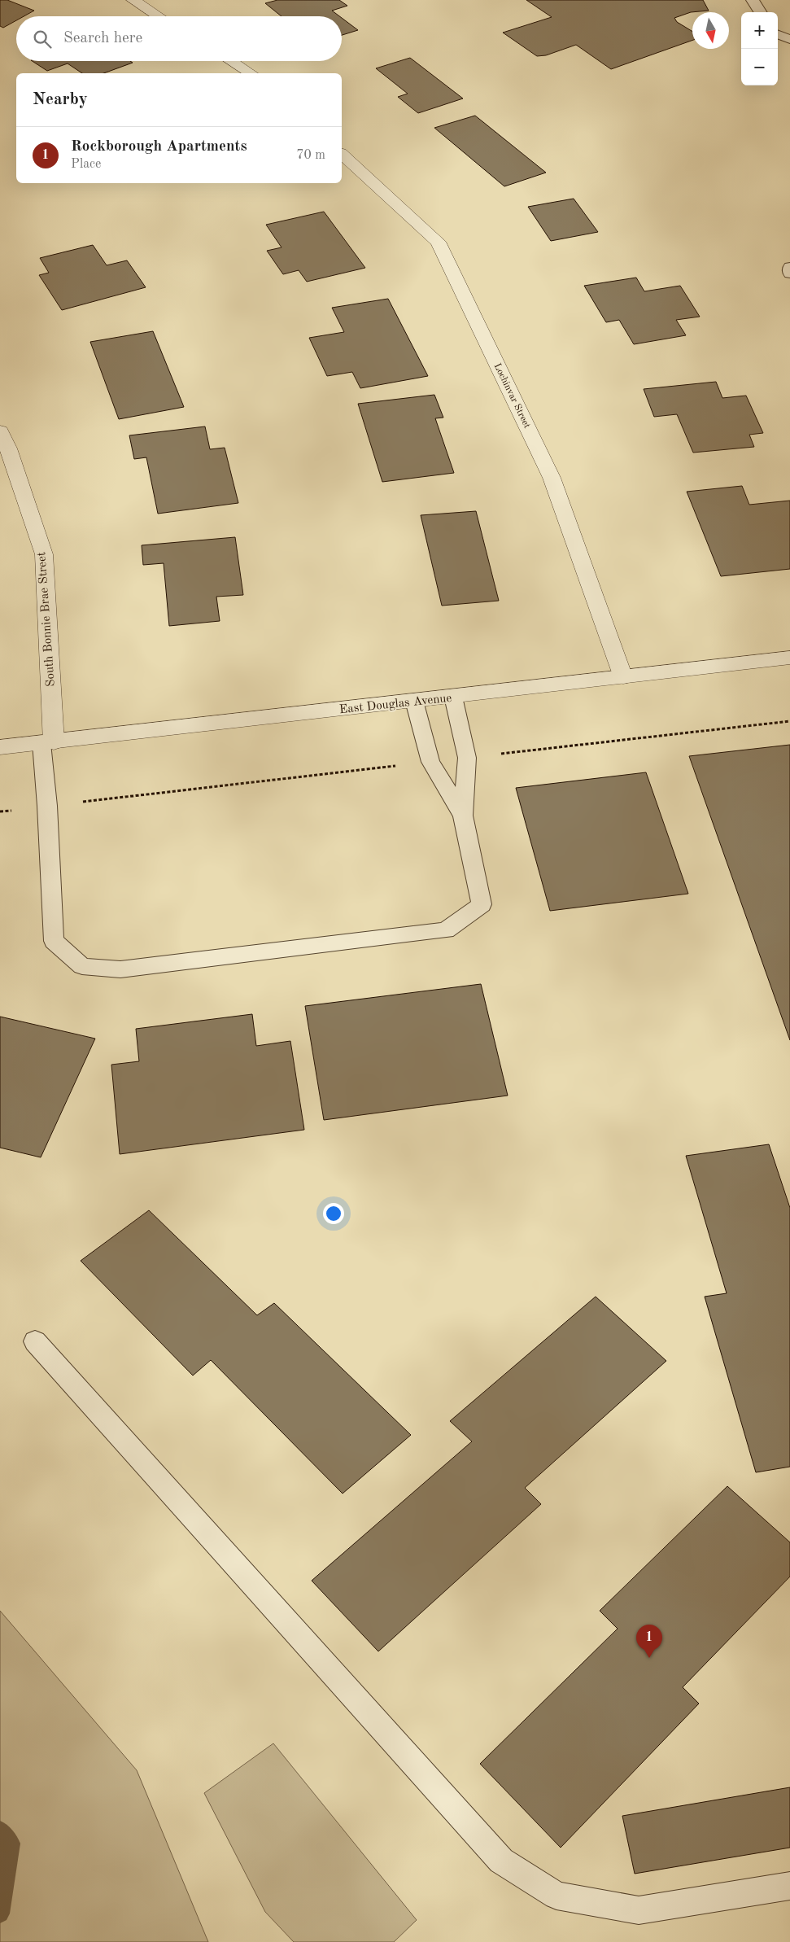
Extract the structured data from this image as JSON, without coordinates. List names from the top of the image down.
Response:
{
  "streets": {
    "street": ["Lochinvar Street", "South Bonnie Brae Street", "East Douglas Avenue"]
  },
  "crossings": [
    ["Lochinvar Street", "East Douglas Avenue"],
    ["South Bonnie Brae Street", "East Douglas Avenue"]
  ],
  "north": "bottom",
  "page": {
    "map_buttons": ["+", "−"],
    "search": "Search here",
    "heading": "Nearby",
    "list": [
      {
        "mark": "1",
        "name": "Rockborough Apartments",
        "note": "Place",
        "value": "70 m"
      }
    ],
    "pins": "1"
  }
}
